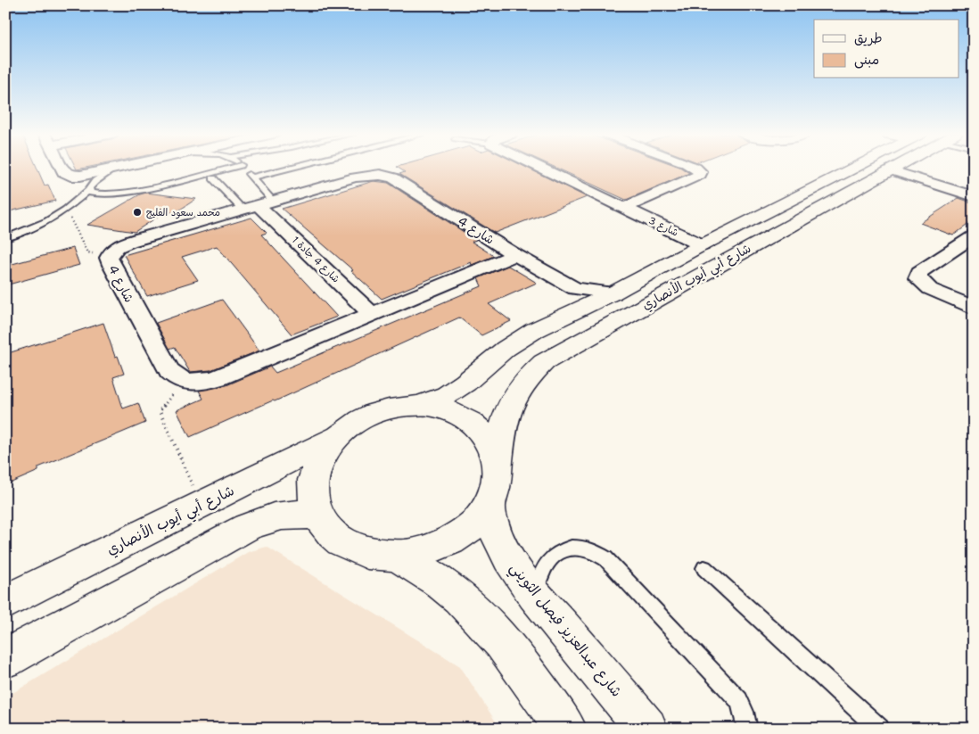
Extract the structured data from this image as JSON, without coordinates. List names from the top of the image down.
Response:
{
  "streets": {
    "street": [
      "شارع 3",
      "شارع 4",
      "شارع 4 جادة 1",
      "شارع أبي أيوب الأنصاري",
      "شارع عبدالعزيز فيصل الثويني"
    ]
  },
  "crossings": [
    ["شارع 3", "شارع أبي أيوب الأنصاري"],
    ["شارع 4", "شارع 4 جادة 1"],
    ["شارع 4", "شارع أبي أيوب الأنصاري"],
    ["شارع أبي أيوب الأنصاري", "شارع عبدالعزيز فيصل الثويني"]
  ],
  "places": ["محمد سعود الفليج"],
  "legend": ["طريق", "مبنى"]
}
